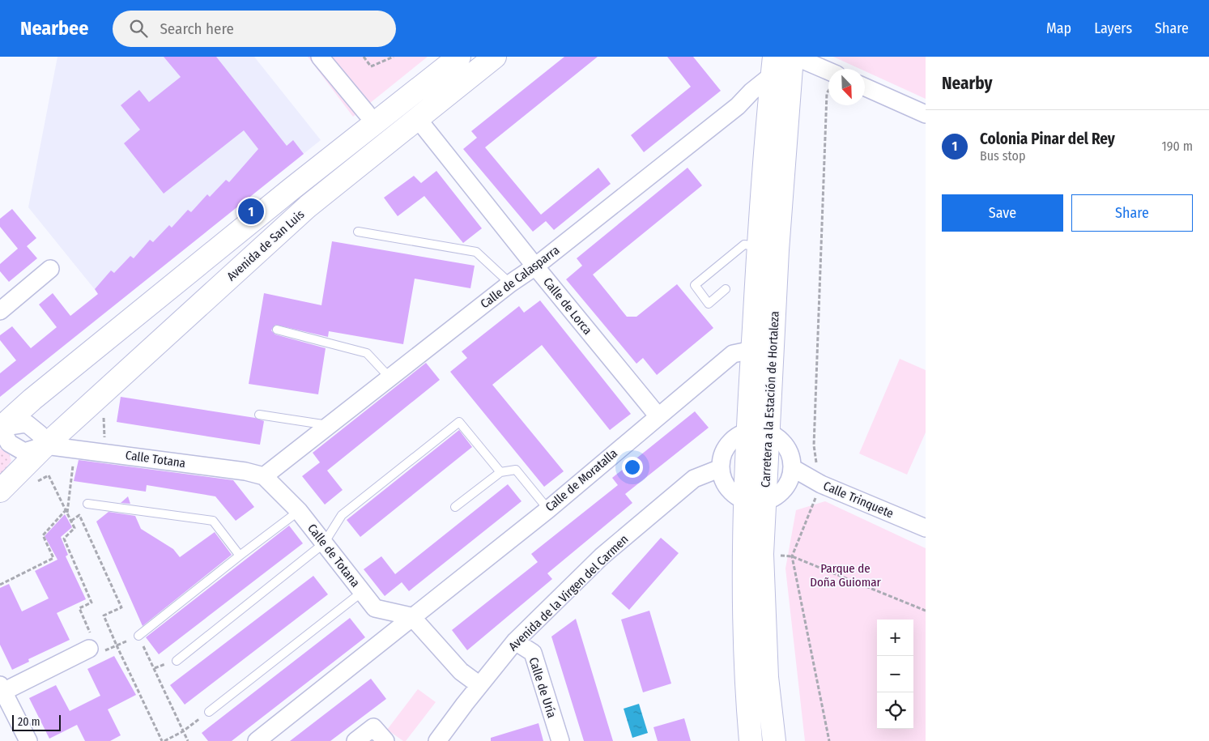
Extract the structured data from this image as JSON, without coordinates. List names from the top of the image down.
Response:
{
  "streets": {
    "street": [
      "Avenida de San Luis",
      "Calle de Calasparra",
      "Calle de Lorca",
      "Carretera a la Estación de Hortaleza",
      "Calle Totana",
      "Calle de Moratalla",
      "Calle Trinquete",
      "Calle de Totana",
      "Avenida de la Virgen del Carmen",
      "Calle de Uría"
    ]
  },
  "crossings": [
    ["Avenida de San Luis", "Calle de Lorca"],
    ["Avenida de San Luis", "Calle Totana"],
    ["Calle de Calasparra", "Calle de Lorca"],
    ["Calle de Calasparra", "Carretera a la Estación de Hortaleza"],
    ["Calle de Calasparra", "Calle Totana"],
    ["Calle de Calasparra", "Calle de Totana"],
    ["Calle de Lorca", "Calle de Moratalla"],
    ["Carretera a la Estación de Hortaleza", "Calle de Moratalla"],
    ["Calle Totana", "Calle de Totana"],
    ["Calle de Moratalla", "Calle de Totana"],
    ["Avenida de la Virgen del Carmen", "Calle de Uría"]
  ],
  "parks": ["Parque de Doña Guiomar"],
  "scale_bar": "20 m",
  "north": "bottom right",
  "page": {
    "header": "Nearbee",
    "search": "Search here",
    "nav": ["Map", "Layers", "Share"],
    "heading": "Nearby",
    "list": [
      {
        "mark": "1",
        "name": "Colonia Pinar del Rey",
        "note": "Bus stop",
        "value": "190 m"
      }
    ],
    "buttons": ["Save", "Share"],
    "pins": "1",
    "map_buttons": ["+", "−"],
    "scale": "20 m"
  }
}
